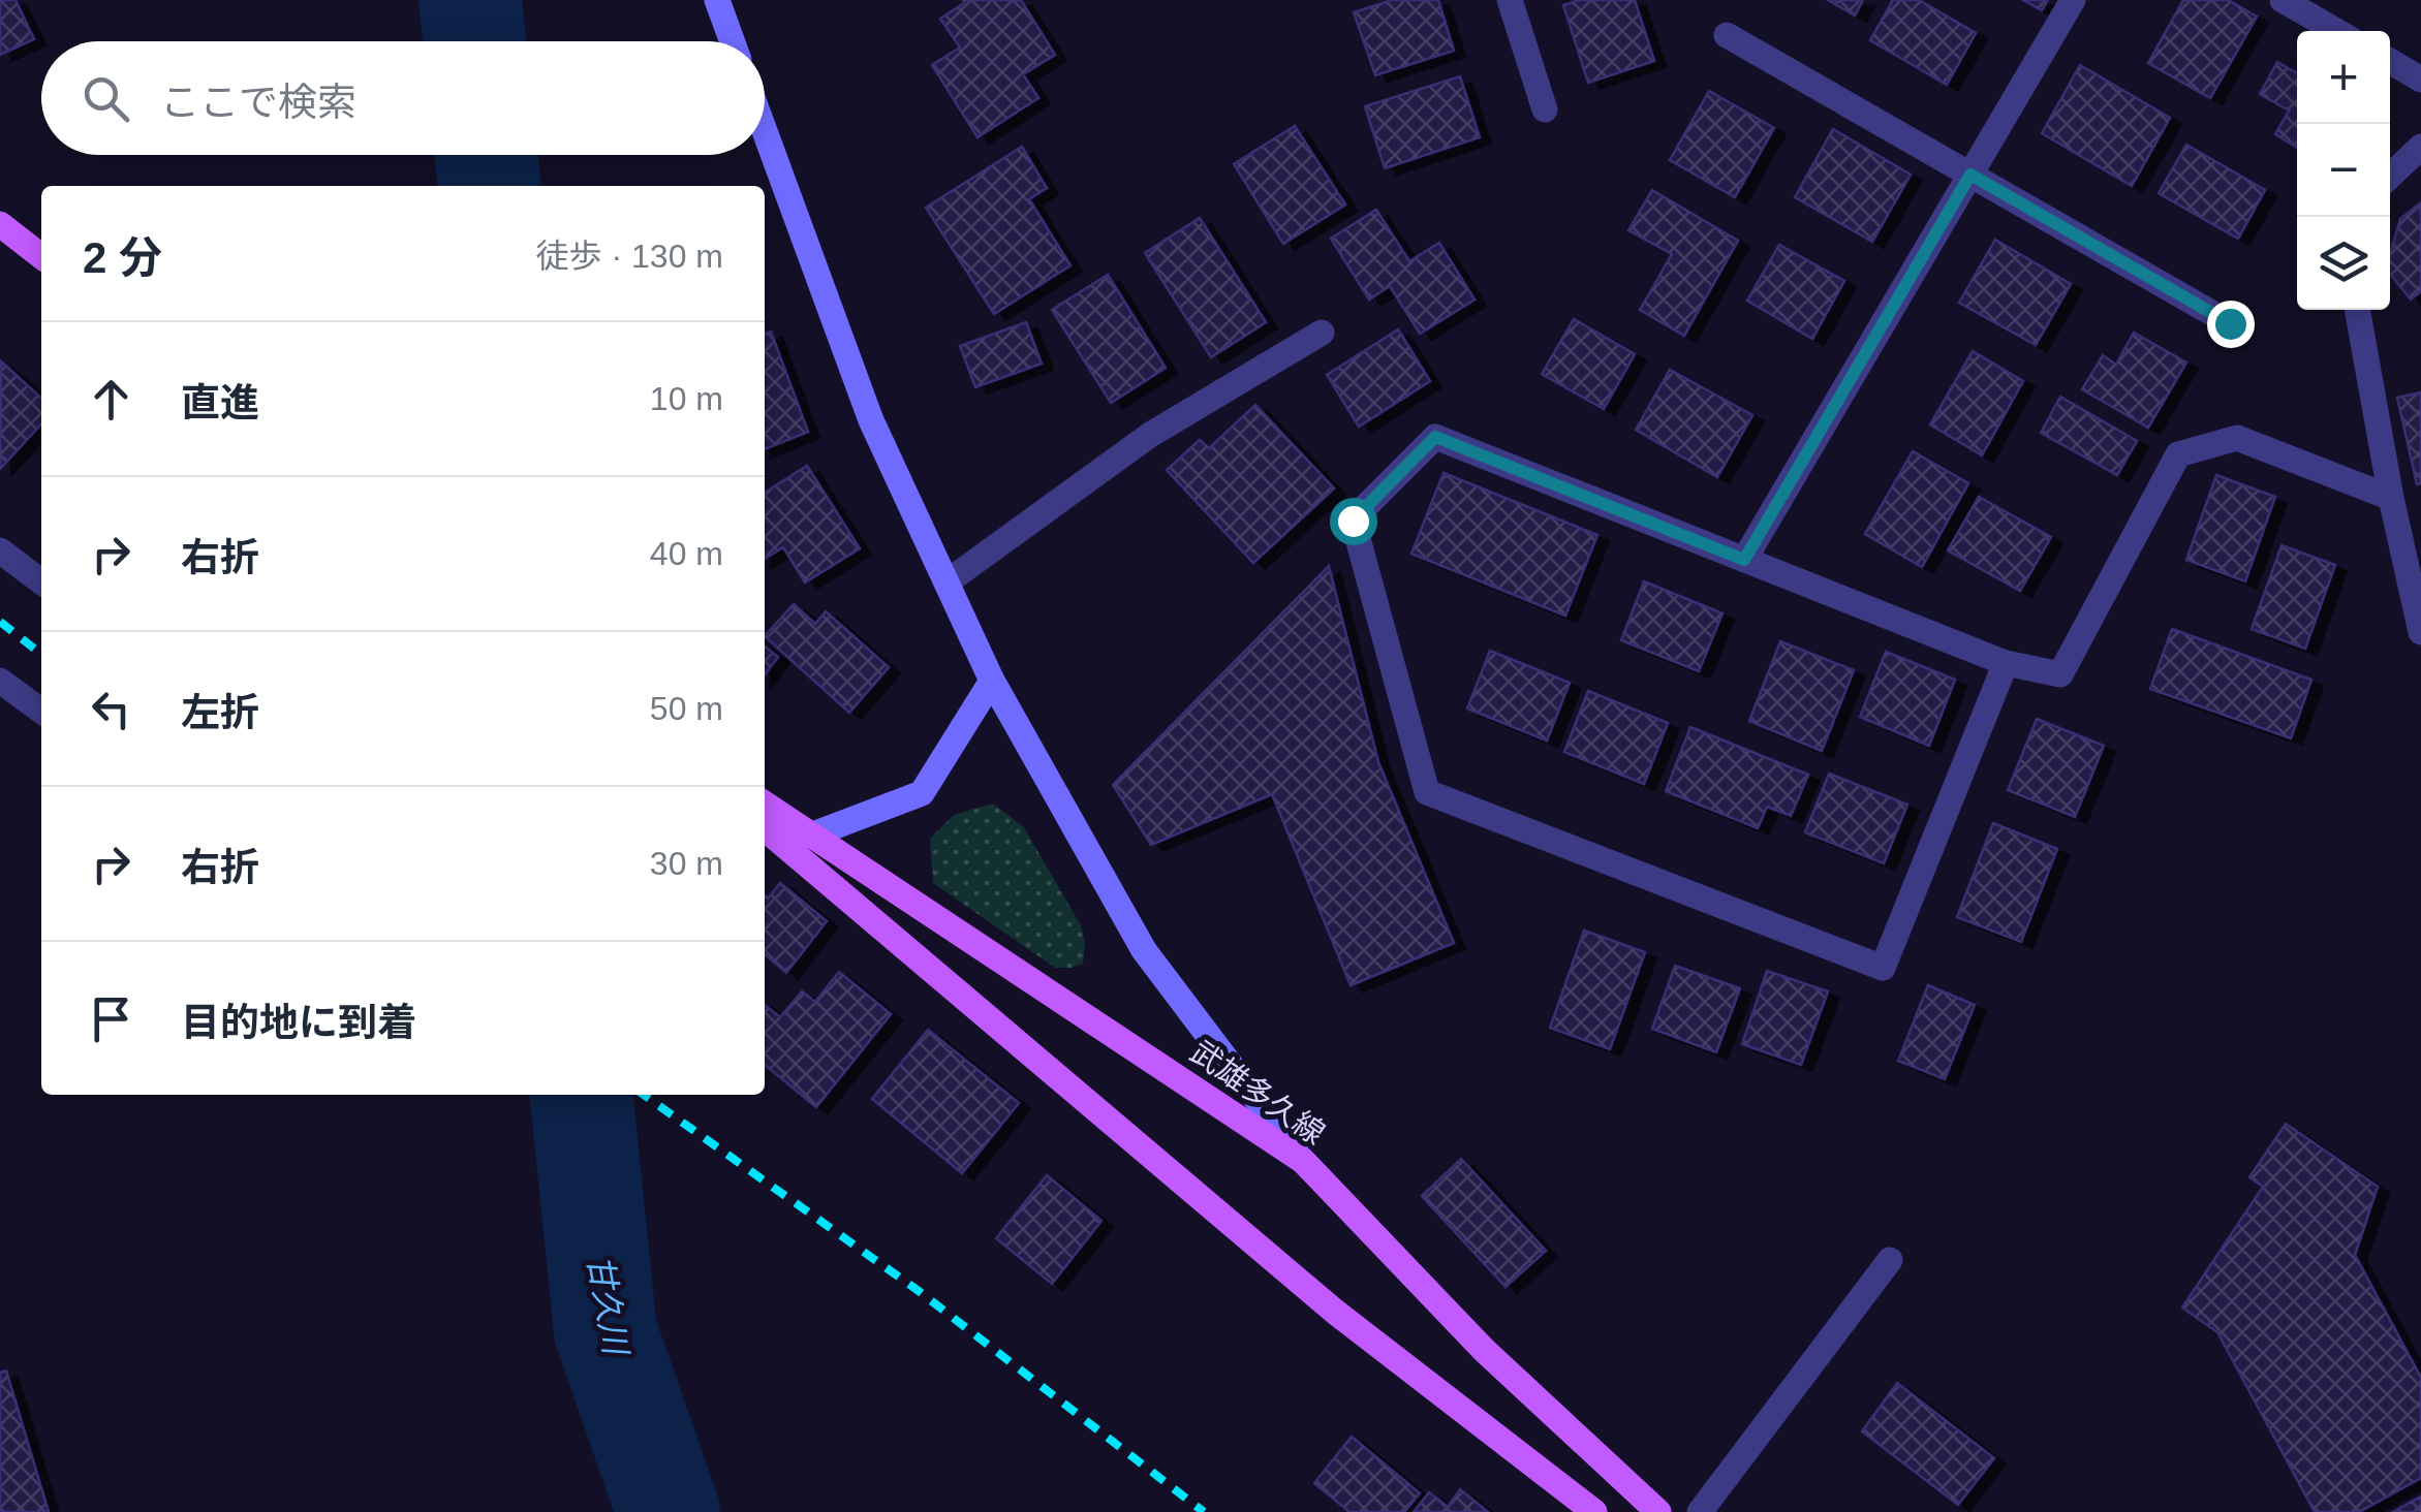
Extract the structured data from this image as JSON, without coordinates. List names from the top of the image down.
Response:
{
  "streets": {
    "main road": ["武雄多久線"]
  },
  "water": ["甘久川"],
  "page": {
    "map_buttons": ["+", "−"],
    "search": "ここで検索",
    "heading": ["2 分", "徒歩 · 130 m"],
    "list": [
      ["直進", "10 m"],
      ["右折", "40 m"],
      ["左折", "50 m"],
      ["右折", "30 m"],
      "目的地に到着"
    ]
  }
}
